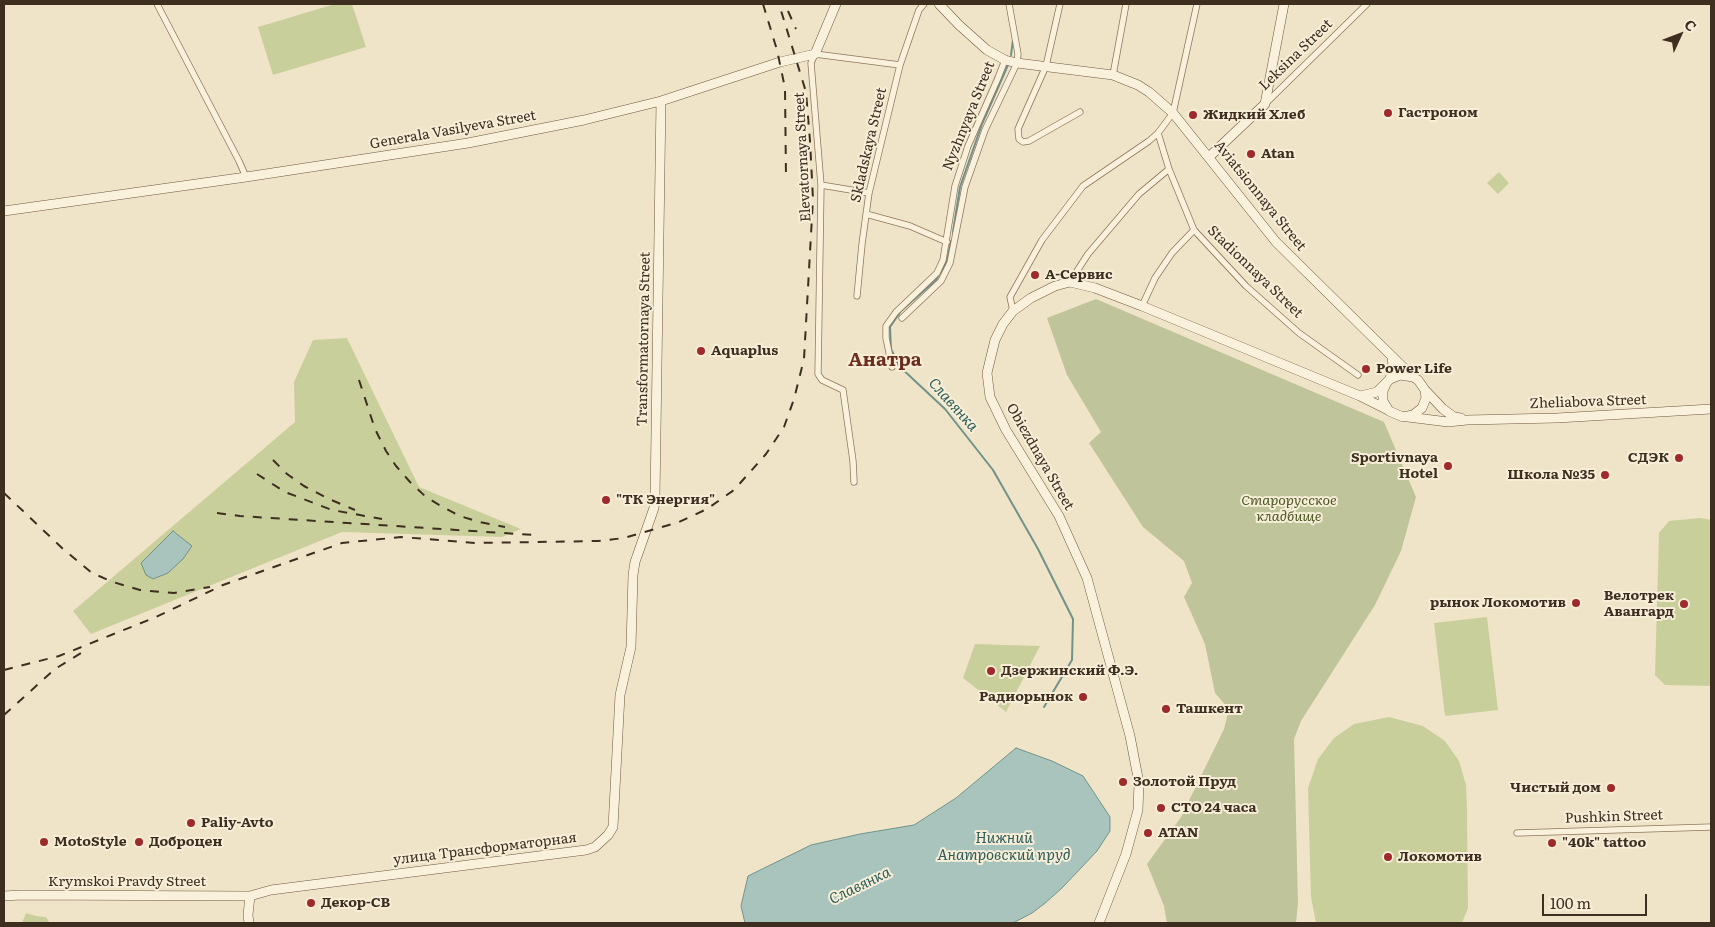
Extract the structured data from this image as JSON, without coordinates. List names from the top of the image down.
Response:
{
  "streets": {
    "main road": [
      "Leksina Street",
      "Generala Vasilyeva Street",
      "Elevatornaya Street",
      "Aviatsionnaya Street",
      "Transformatornaya Street",
      "Zheliabova Street",
      "Obiezdnaya Street",
      "улица Трансформаторная",
      "Krymskoi Pravdy Street"
    ],
    "street": [
      "Nyzhnyaya Street",
      "Skladskaya Street",
      "Stadionnaya Street",
      "Pushkin Street"
    ]
  },
  "crossings": [
    ["Leksina Street", "Aviatsionnaya Street"],
    ["Nyzhnyaya Street", "Aviatsionnaya Street"],
    ["Generala Vasilyeva Street", "Skladskaya Street"],
    ["Generala Vasilyeva Street", "Elevatornaya Street"],
    ["Generala Vasilyeva Street", "Transformatornaya Street"],
    ["Aviatsionnaya Street", "Zheliabova Street"],
    ["Transformatornaya Street", "улица Трансформаторная"],
    ["улица Трансформаторная", "Krymskoi Pravdy Street"]
  ],
  "districts": ["Анатра"],
  "water": ["Славянка", "Нижний Анатровский пруд"],
  "parks": ["Старорусское кладбище"],
  "places": [
    "Гастроном",
    "Жидкий Хлеб",
    "Atan",
    "А-Сервис",
    "Aquaplus",
    "Power Life",
    "СДЭК",
    "Sportivnaya Hotel",
    "Школа №35",
    "\"ТК Энергия\"",
    "рынок Локомотив",
    "Велотрек Авангард",
    "Дзержинский Ф.Э.",
    "Радиорынок",
    "Ташкент",
    "Золотой Пруд",
    "Чистый дом",
    "СТО 24 часа",
    "Paliy-Avto",
    "ATAN",
    "MotoStyle",
    "Доброцен",
    "\"40k\" tattoo",
    "Локомотив",
    "Декор-СВ"
  ],
  "scale_bar": "100 m",
  "north": "top right"
}
